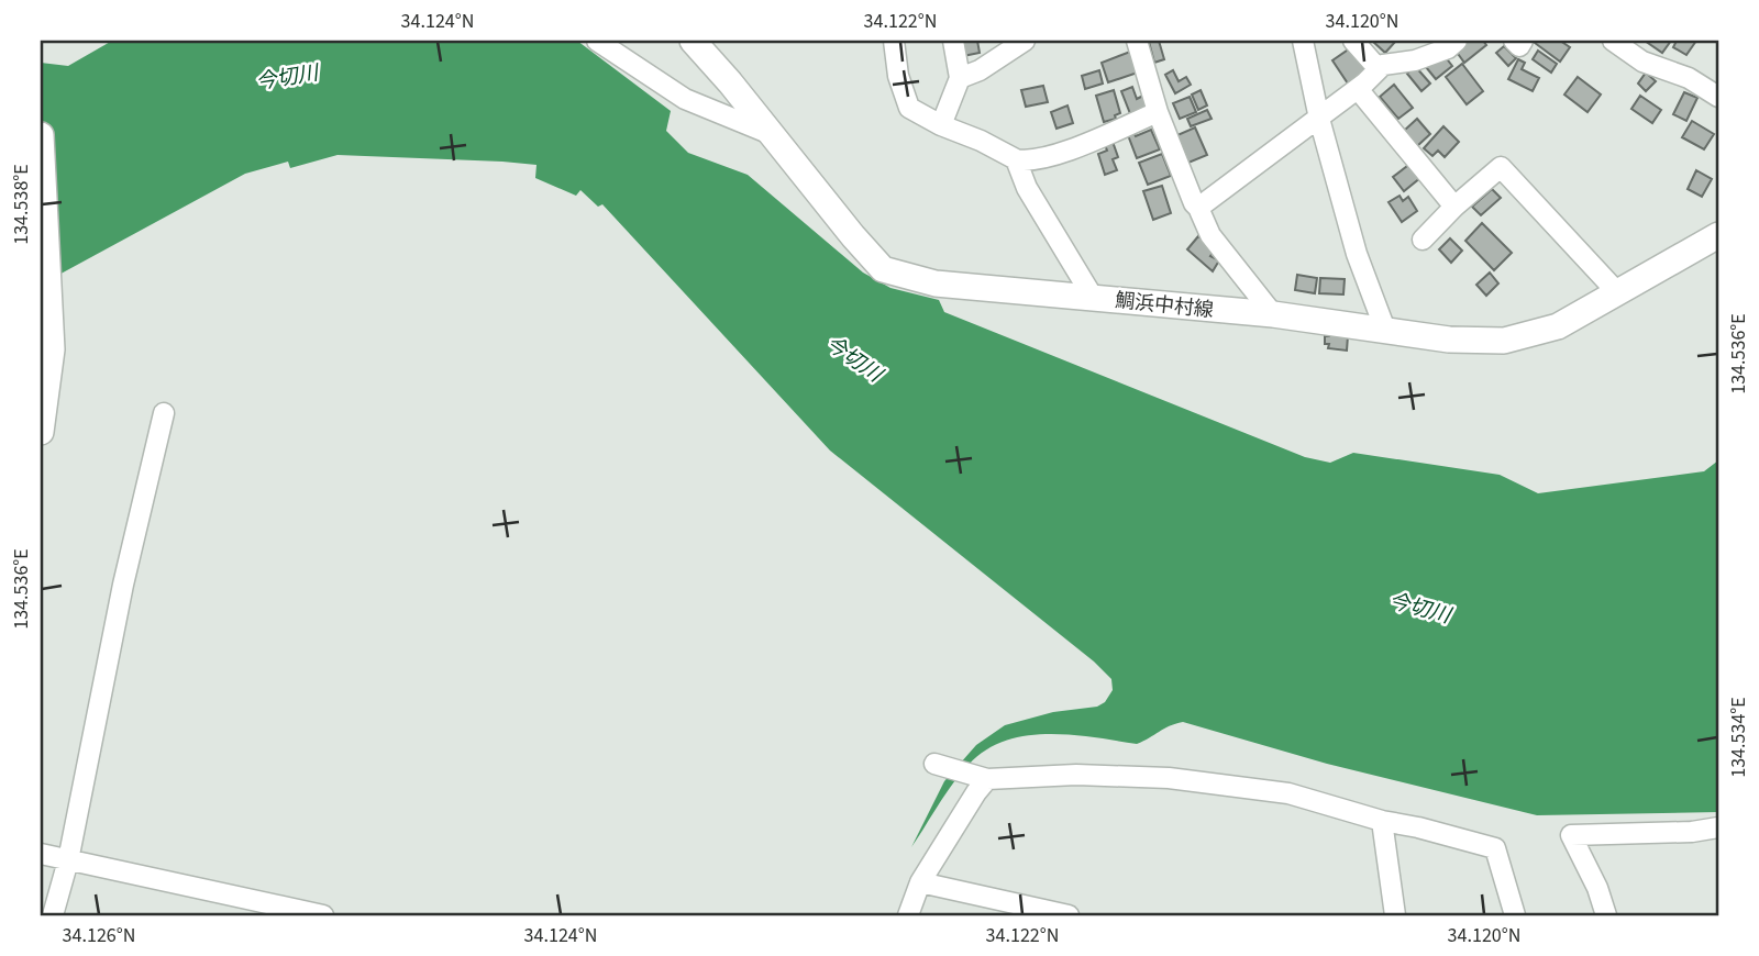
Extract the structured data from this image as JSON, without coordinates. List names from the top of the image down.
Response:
{
  "streets": {
    "main road": ["鯛浜中村線"]
  },
  "water": ["今切川"],
  "coordinates": [
    "34.124°N",
    "34.122°N",
    "34.120°N",
    "134.538°E",
    "134.536°E",
    "134.534°E",
    "34.126°N"
  ]
}
